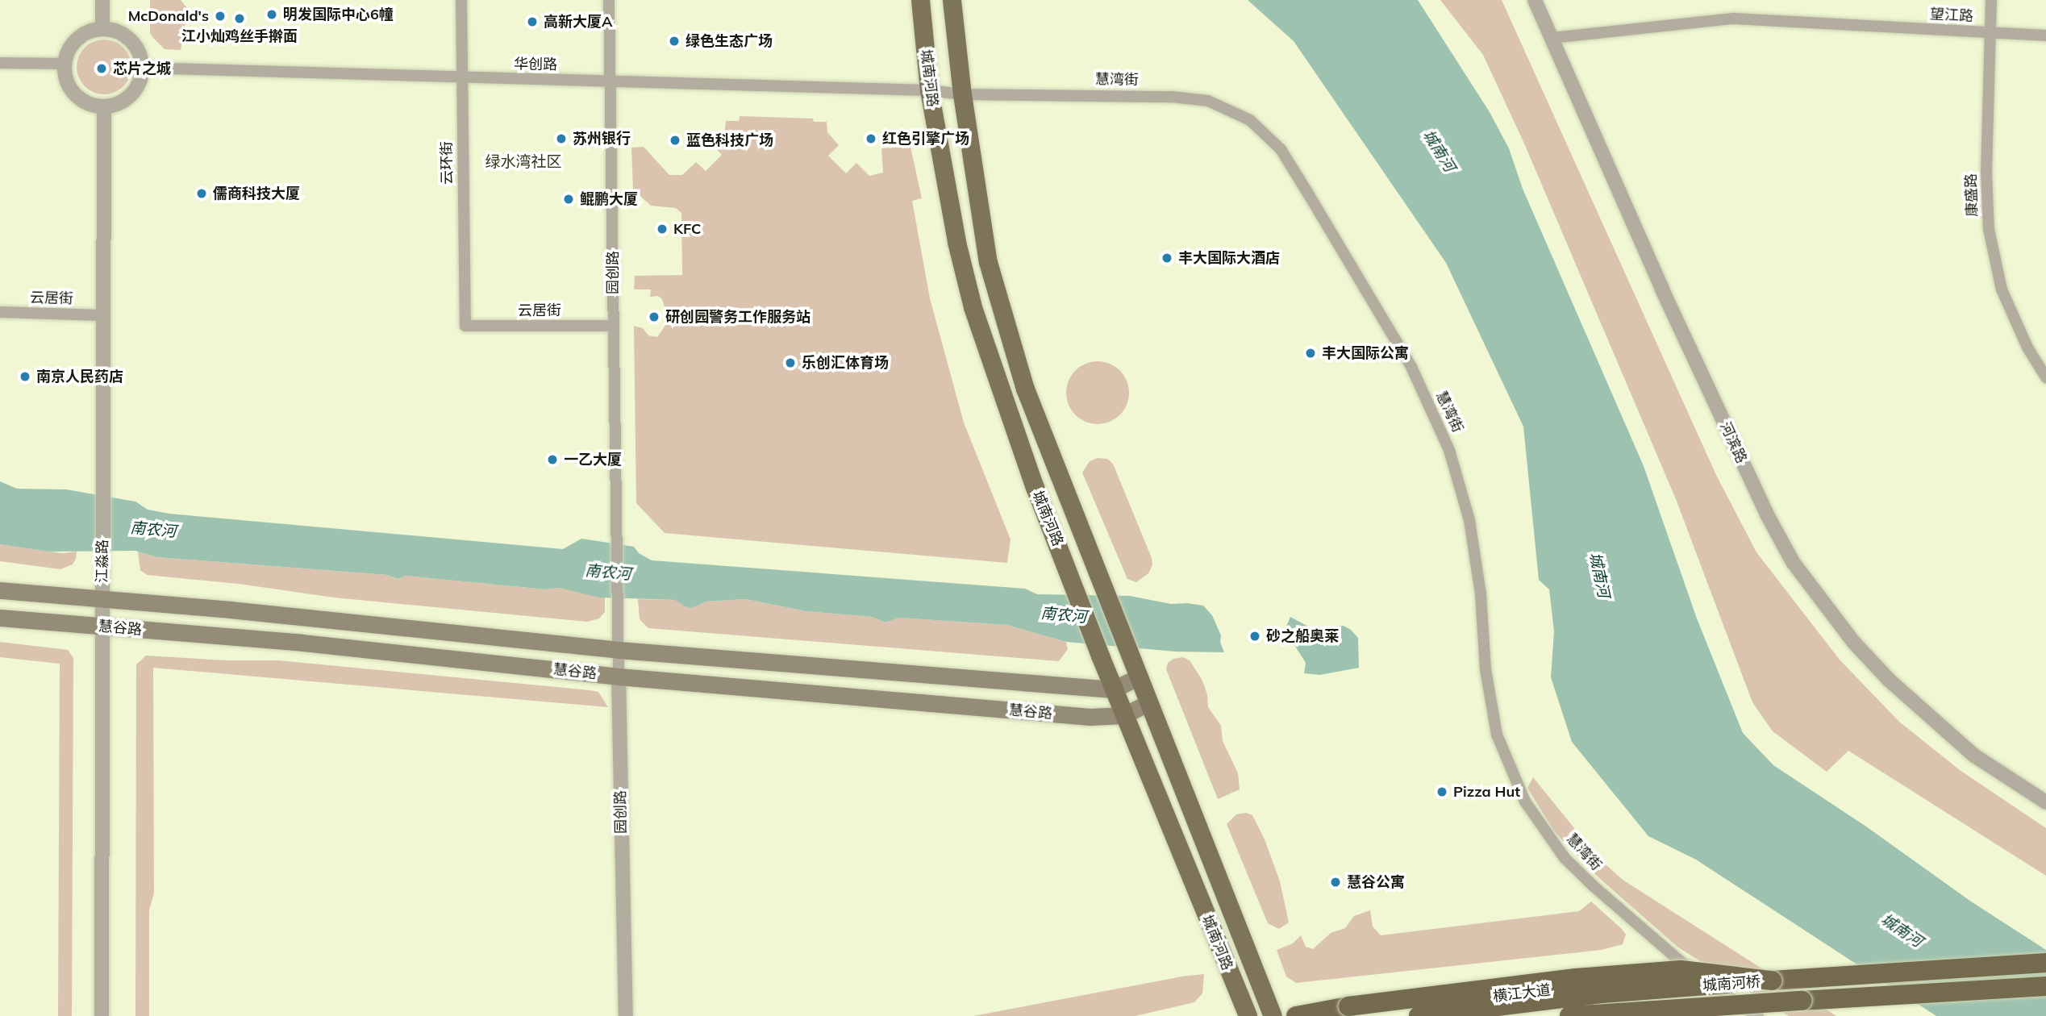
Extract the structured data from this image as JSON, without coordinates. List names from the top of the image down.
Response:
{
  "streets": {
    "highway": ["城南河桥"],
    "main road": ["城南河路", "慧谷路"],
    "street": [
      "望江路",
      "华创路",
      "慧湾街",
      "云环街",
      "康盛路",
      "园创路",
      "云居街",
      "河滨路",
      "江淼路",
      "横江大道"
    ]
  },
  "crossings": [
    ["望江路", "康盛路"],
    ["望江路", "河滨路"],
    ["华创路", "城南河路"],
    ["华创路", "慧湾街"],
    ["华创路", "云环街"],
    ["华创路", "园创路"],
    ["华创路", "江淼路"],
    ["城南河路", "慧湾街"],
    ["城南河路", "慧谷路"],
    ["慧湾街", "横江大道"],
    ["云环街", "云居街"],
    ["园创路", "云居街"],
    ["园创路", "慧谷路"],
    ["云居街", "江淼路"],
    ["江淼路", "慧谷路"]
  ],
  "districts": ["绿水湾社区"],
  "water": ["城南河", "南农河"],
  "places": [
    "明发国际中心6幢",
    "McDonald's",
    "江小灿鸡丝手擀面",
    "高新大厦A",
    "绿色生态广场",
    "芯片之城",
    "苏州银行",
    "红色引擎广场",
    "蓝色科技广场",
    "儒商科技大厦",
    "鲲鹏大厦",
    "KFC",
    "丰大国际大酒店",
    "研创园警务工作服务站",
    "丰大国际公寓",
    "乐创汇体育场",
    "南京人民药店",
    "一乙大厦",
    "砂之船奥莱",
    "Pizza Hut",
    "慧谷公寓"
  ]
}
